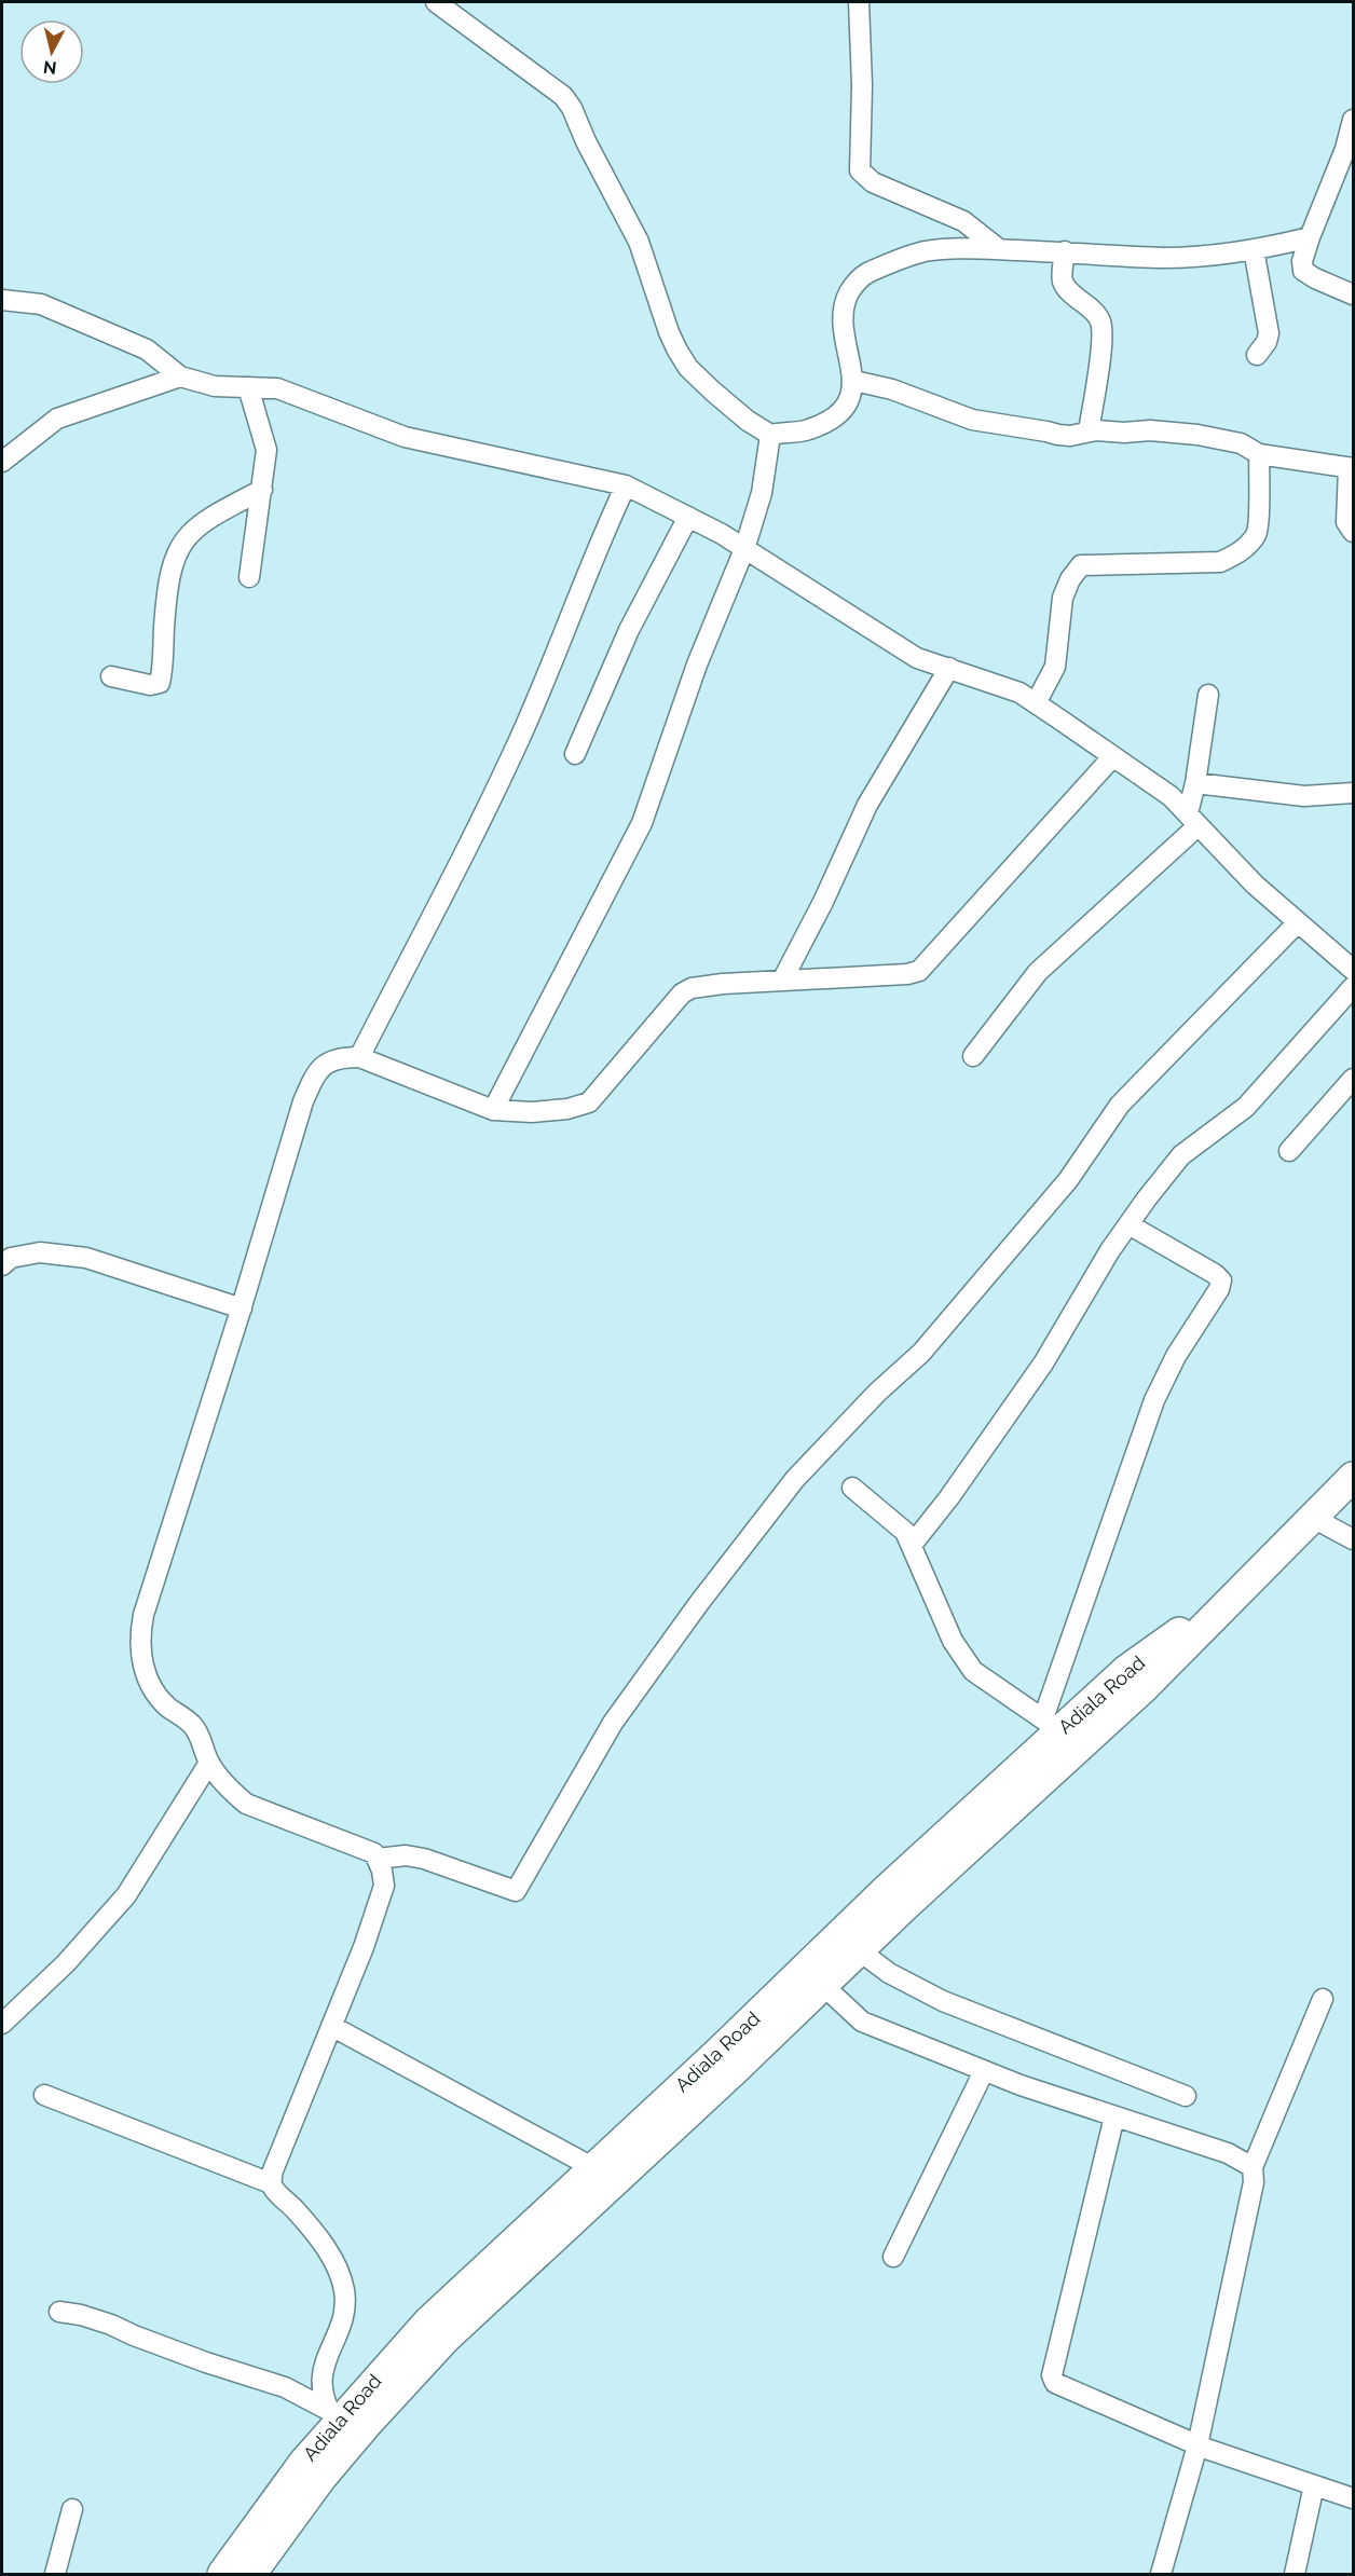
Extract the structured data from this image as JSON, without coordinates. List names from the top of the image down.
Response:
{
  "streets": {
    "main road": ["Adiala Road"]
  },
  "north": "bottom"
}
